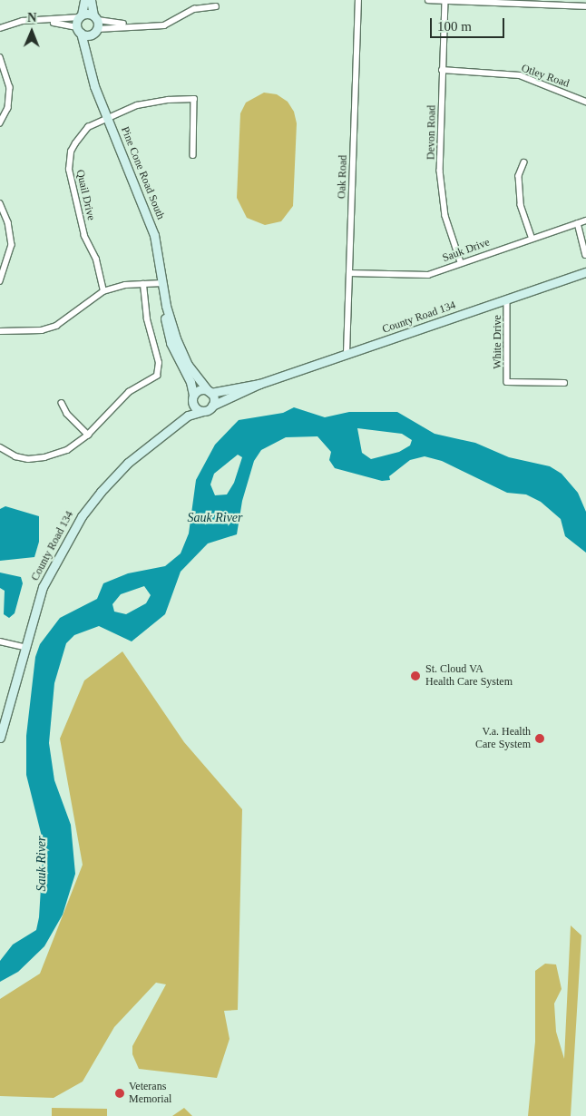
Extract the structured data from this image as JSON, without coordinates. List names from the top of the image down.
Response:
{
  "streets": {
    "street": [
      "Otley Road",
      "Devon Road",
      "Pine Cone Road South",
      "Oak Road",
      "Quail Drive",
      "Sauk Drive",
      "County Road 134",
      "White Drive"
    ]
  },
  "crossings": [
    ["Otley Road", "Devon Road"],
    ["Devon Road", "Sauk Drive"],
    ["Pine Cone Road South", "Quail Drive"],
    ["Pine Cone Road South", "County Road 134"],
    ["Oak Road", "Sauk Drive"],
    ["Oak Road", "County Road 134"],
    ["County Road 134", "White Drive"]
  ],
  "water": ["Sauk River"],
  "places": ["St. Cloud VA Health Care System", "V.a. Health Care System", "Veterans Memorial"],
  "scale_bar": "100 m",
  "north": "top"
}
